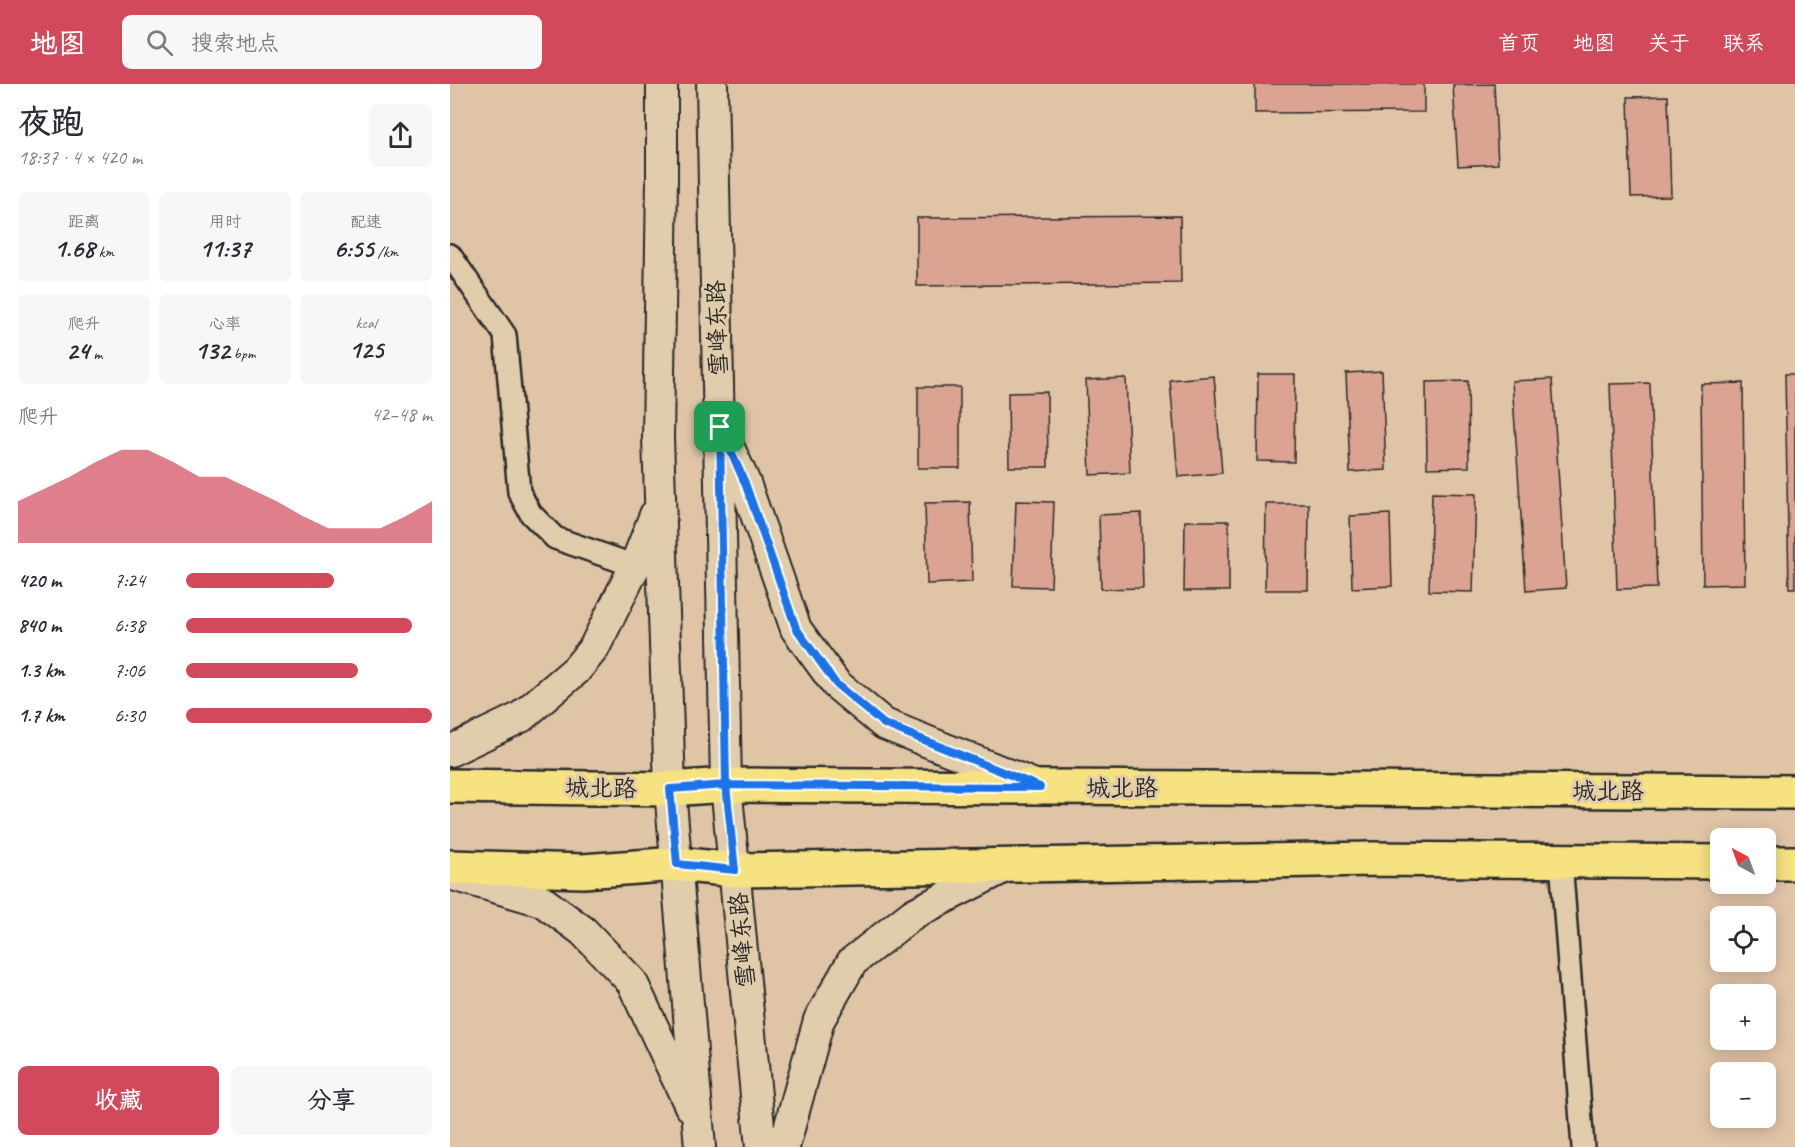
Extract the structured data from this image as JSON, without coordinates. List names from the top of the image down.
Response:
{
  "streets": {
    "main road": ["雪峰东路", "城北路"]
  },
  "crossings": [
    ["雪峰东路", "城北路"]
  ],
  "north": "top left",
  "page": {
    "header": "地图",
    "search": "搜索地点",
    "nav": [
      "首页",
      "地图",
      "关于",
      "联系"
    ],
    "heading": ["夜跑", "18:37 · 4 × 420 m"],
    "stats": [
      ["距离", "1.68 km"],
      ["用时", "11:37"],
      ["配速", "6:55 /km"],
      ["爬升", "24 m"],
      ["心率", "132 bpm"],
      ["kcal", "125"]
    ],
    "chart": ["爬升", "42–48 m"],
    "list": [
      {
        "name": "420 m",
        "note": "7:24"
      },
      {
        "name": "840 m",
        "note": "6:38"
      },
      {
        "name": "1.3 km",
        "note": "7:06"
      },
      {
        "name": "1.7 km",
        "note": "6:30"
      }
    ],
    "map_buttons": ["+", "−"],
    "buttons": ["收藏", "分享"]
  }
}
